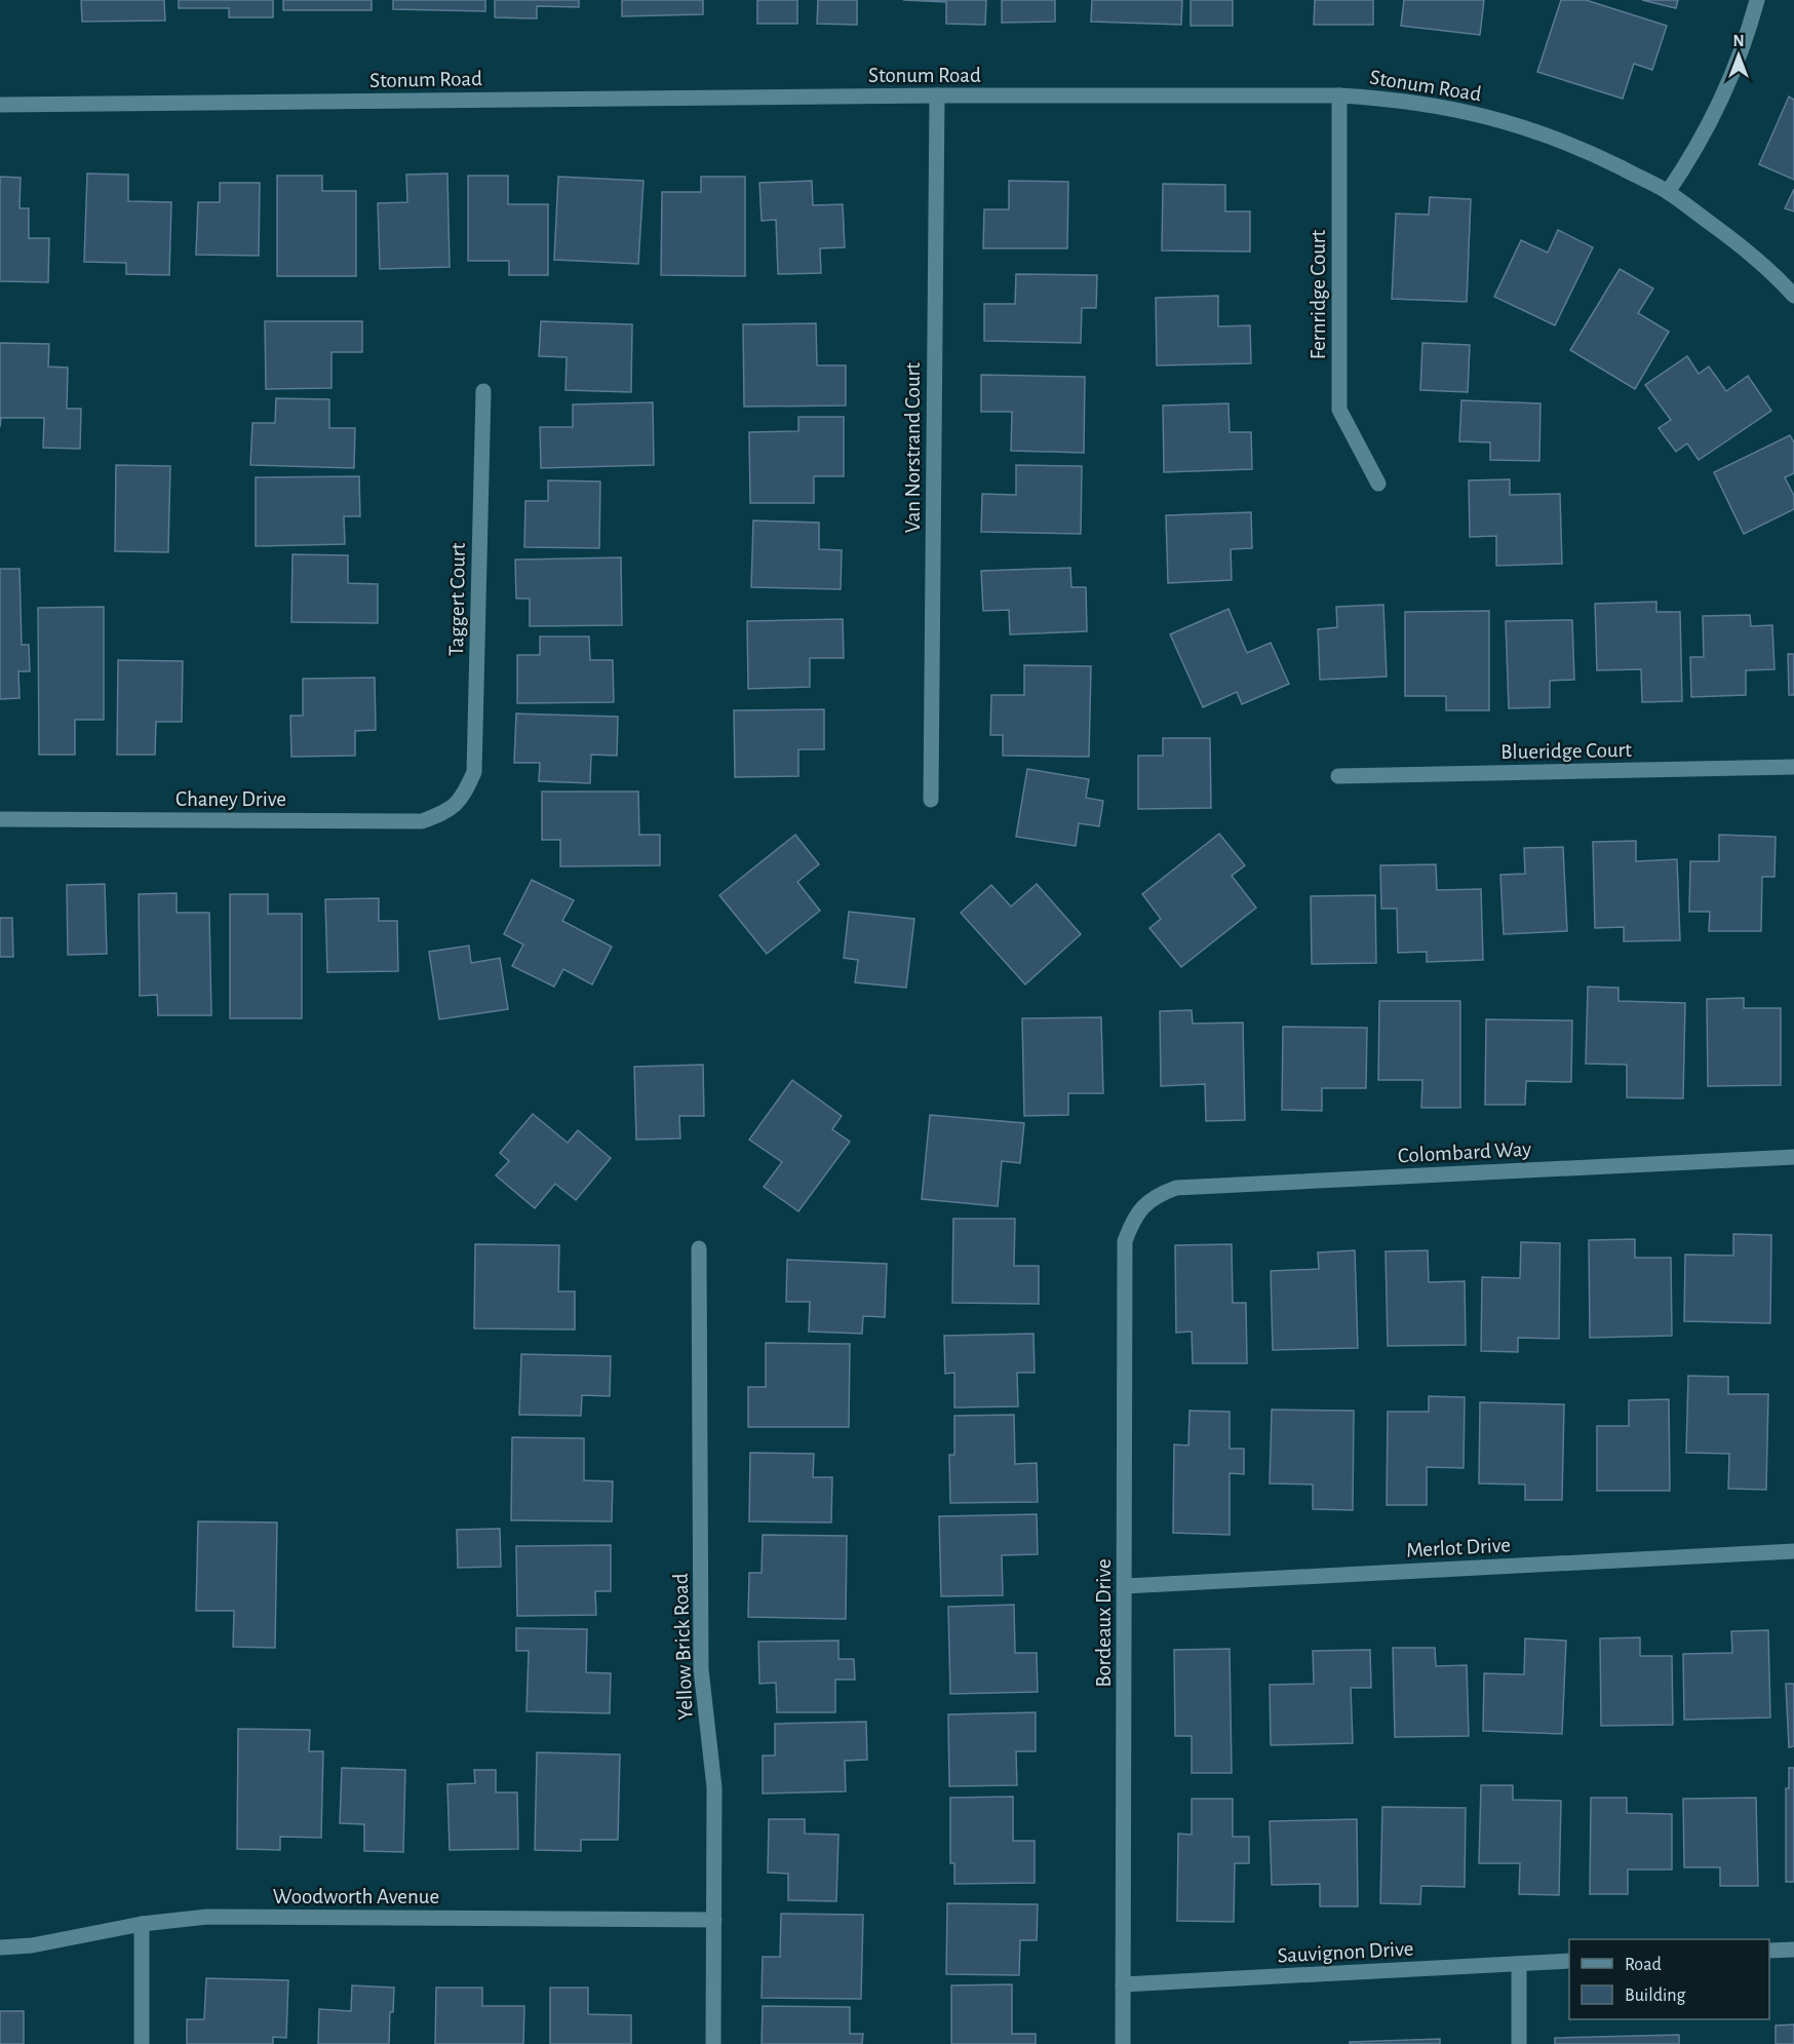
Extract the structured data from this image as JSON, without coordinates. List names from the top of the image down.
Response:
{
  "streets": {
    "street": [
      "Stonum Road",
      "Fernridge Court",
      "Van Norstrand Court",
      "Taggert Court",
      "Blueridge Court",
      "Chaney Drive",
      "Colombard Way",
      "Merlot Drive",
      "Bordeaux Drive",
      "Yellow Brick Road",
      "Woodworth Avenue",
      "Sauvignon Drive"
    ]
  },
  "crossings": [
    ["Stonum Road", "Fernridge Court"],
    ["Stonum Road", "Van Norstrand Court"],
    ["Taggert Court", "Chaney Drive"],
    ["Colombard Way", "Bordeaux Drive"],
    ["Merlot Drive", "Bordeaux Drive"],
    ["Bordeaux Drive", "Sauvignon Drive"],
    ["Yellow Brick Road", "Woodworth Avenue"]
  ],
  "legend": ["Road", "Building"],
  "north": "top"
}
